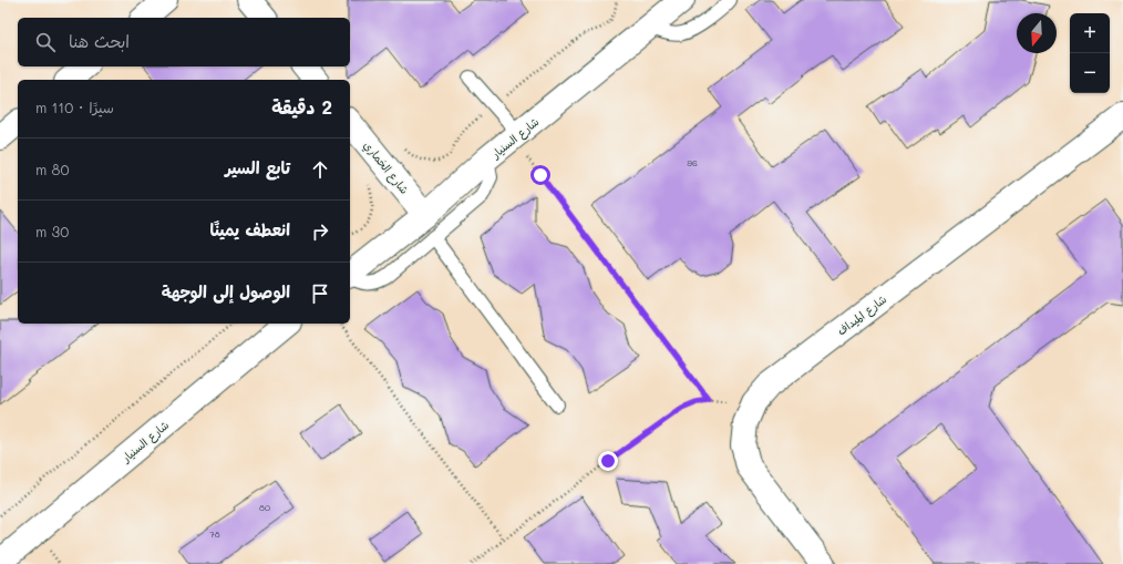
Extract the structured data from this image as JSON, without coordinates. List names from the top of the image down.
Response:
{
  "streets": {
    "street": ["شارع السنيار", "شارع الخماري", "شارع الميداف"]
  },
  "crossings": [
    ["شارع السنيار", "شارع الخماري"]
  ],
  "house_numbers": ["96", "80", "78"],
  "north": "bottom",
  "page": {
    "map_buttons": ["+", "−"],
    "search": "ابحث هنا",
    "heading": ["2 دقيقة", "سيرًا · 110 m"],
    "list": [
      ["تابع السير", "80 m"],
      ["انعطف يمينًا", "30 m"],
      "الوصول إلى الوجهة"
    ]
  }
}
